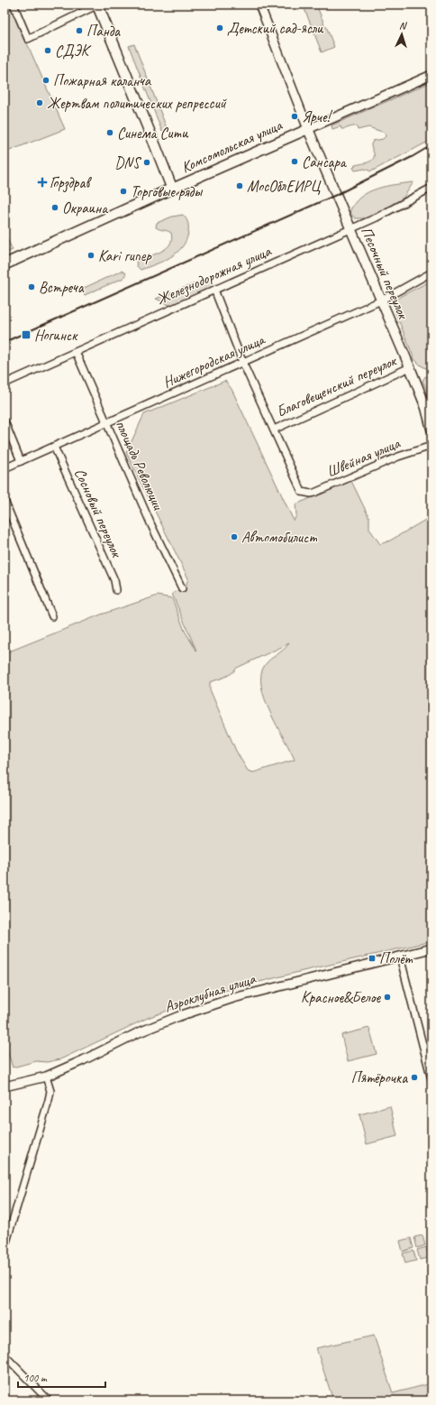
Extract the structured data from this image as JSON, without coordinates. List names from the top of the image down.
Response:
{
  "streets": {
    "main road": ["Комсомольская улица", "Песочный переулок"],
    "street": [
      "Железнодорожная улица",
      "Нижегородская улица",
      "Благовещенский переулок",
      "Швейная улица",
      "площадь Революции",
      "Сосновый переулок",
      "Аэроклубная улица"
    ]
  },
  "crossings": [
    ["Комсомольская улица", "Песочный переулок"],
    ["Песочный переулок", "Железнодорожная улица"],
    ["Песочный переулок", "Нижегородская улица"],
    ["Песочный переулок", "Благовещенский переулок"],
    ["Железнодорожная улица", "площадь Революции"],
    ["Нижегородская улица", "площадь Революции"],
    ["Нижегородская улица", "Сосновый переулок"],
    ["Благовещенский переулок", "Швейная улица"]
  ],
  "places": {
    "other": [
      "Детский сад-ясли",
      "Панда",
      "СДЭК",
      "Пожарная каланча",
      "Жертвам политических репрессий",
      "Ярче!",
      "Синема Сити",
      "Сансара",
      "DNS",
      "МосОблЕИРЦ",
      "Торговые ряды",
      "Окраина",
      "Kari гипер",
      "Встреча",
      "Автомобилист",
      "Красное&Белое",
      "Пятёрочка"
    ],
    "health": ["Горздрав"],
    "transit": ["Ногинск", "Полёт"]
  },
  "scale_bar": "100 m",
  "north": "top"
}
